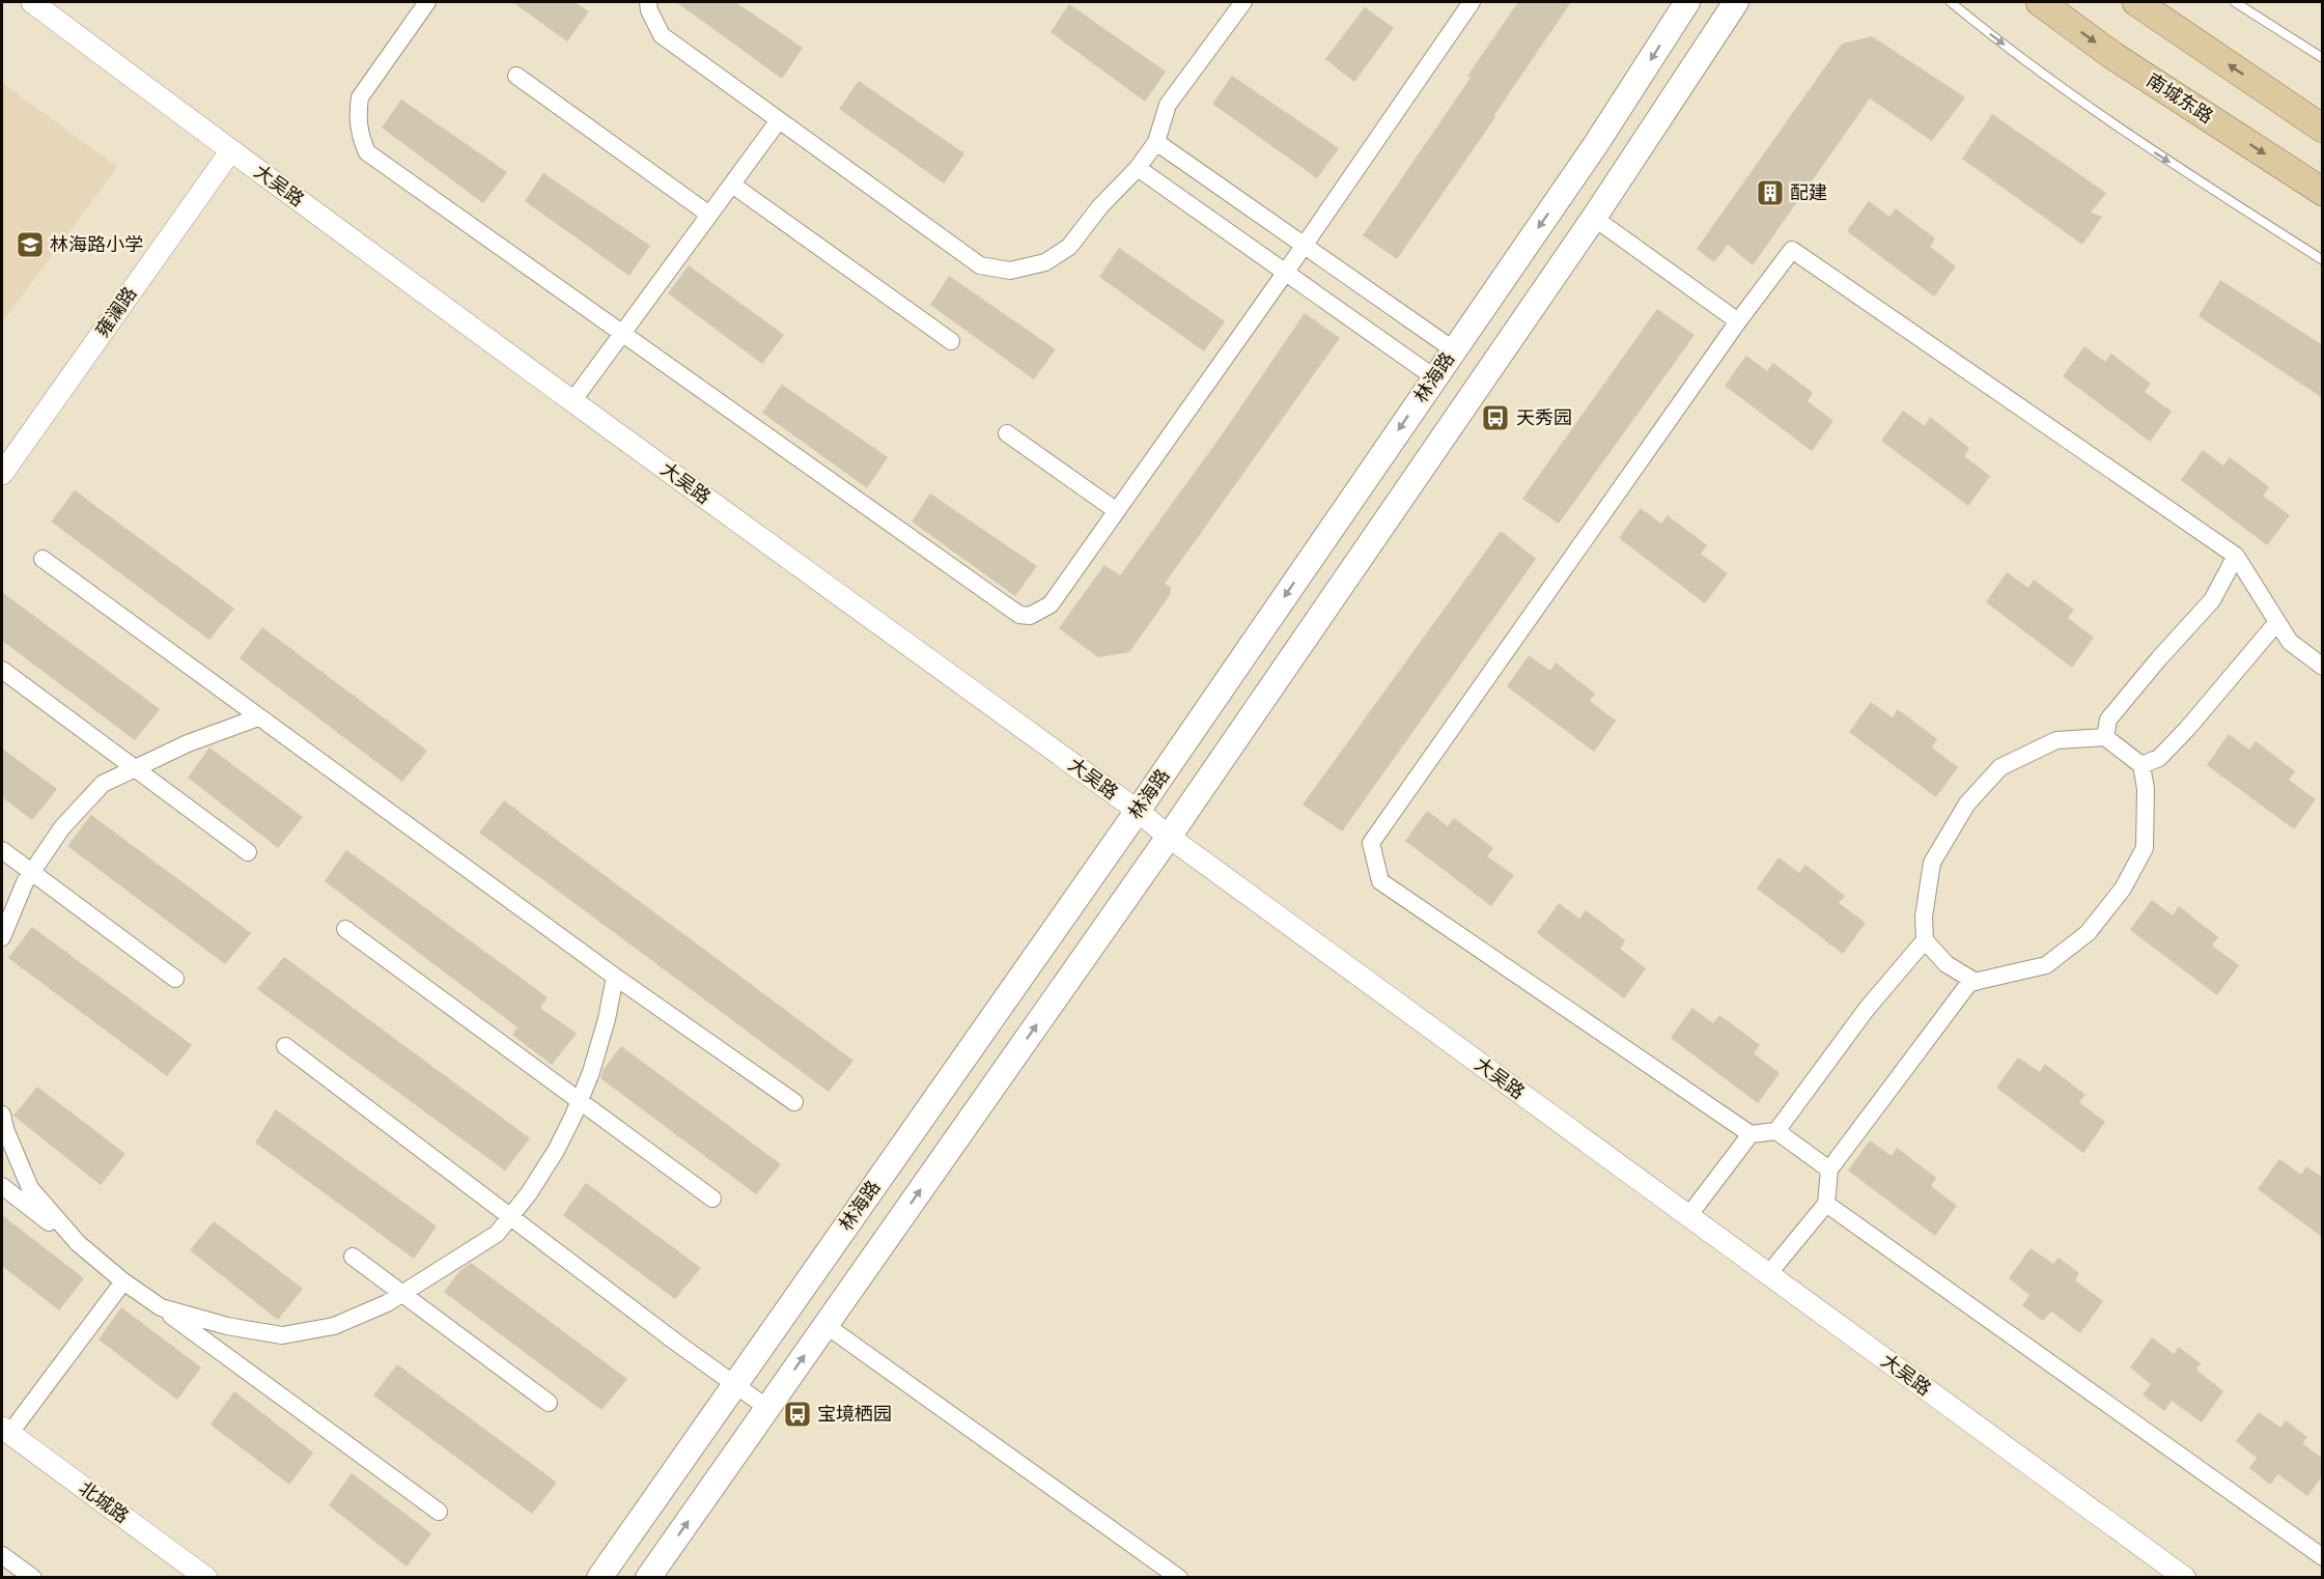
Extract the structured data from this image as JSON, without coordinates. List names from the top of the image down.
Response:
{
  "streets": {
    "main road": ["南城东路", "林海路"],
    "street": ["大吴路", "雍澜路", "北城路"]
  },
  "crossings": [
    ["大吴路", "雍澜路"],
    ["大吴路", "林海路"]
  ],
  "places": {
    "building": ["配建"],
    "school or university": ["林海路小学"],
    "bus stop": ["天秀园", "宝境栖园"]
  }
}
